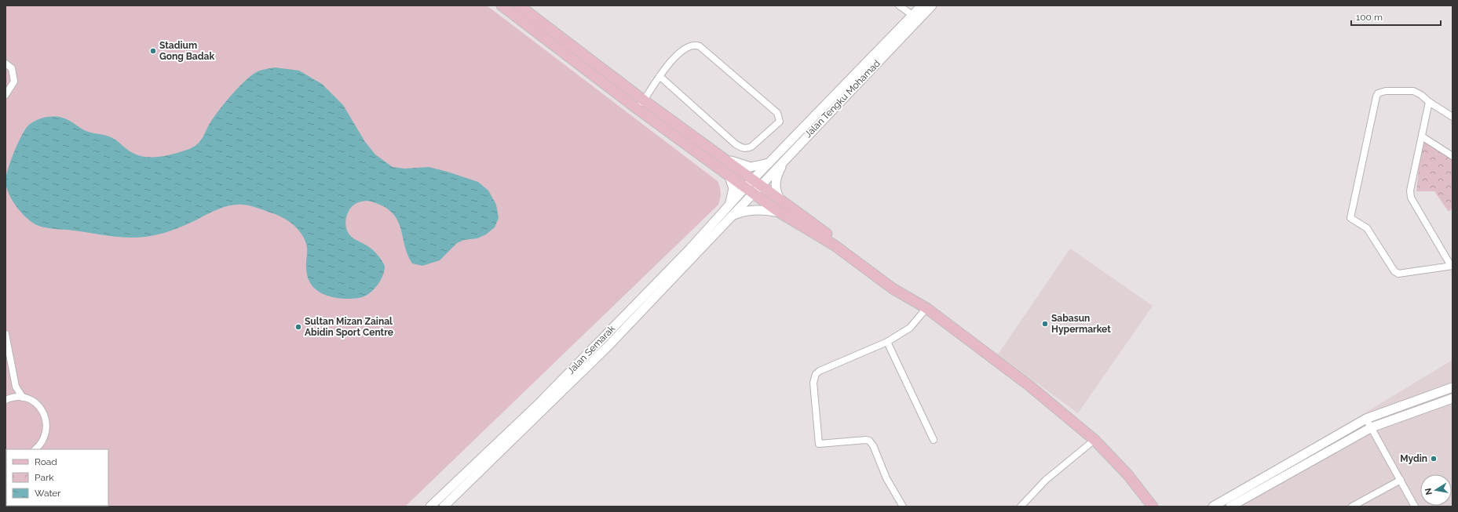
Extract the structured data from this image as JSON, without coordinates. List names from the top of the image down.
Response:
{
  "streets": {
    "main road": ["Jalan Tengku Mohamad", "Jalan Semarak"]
  },
  "crossings": [
    ["Jalan Tengku Mohamad", "Jalan Semarak"]
  ],
  "places": [
    "Stadium Gong Badak",
    "Sabasun Hypermarket",
    "Sultan Mizan Zainal Abidin Sport Centre",
    "Mydin"
  ],
  "legend": ["Road", "Park", "Water"],
  "scale_bar": "100 m",
  "north": "left"
}
